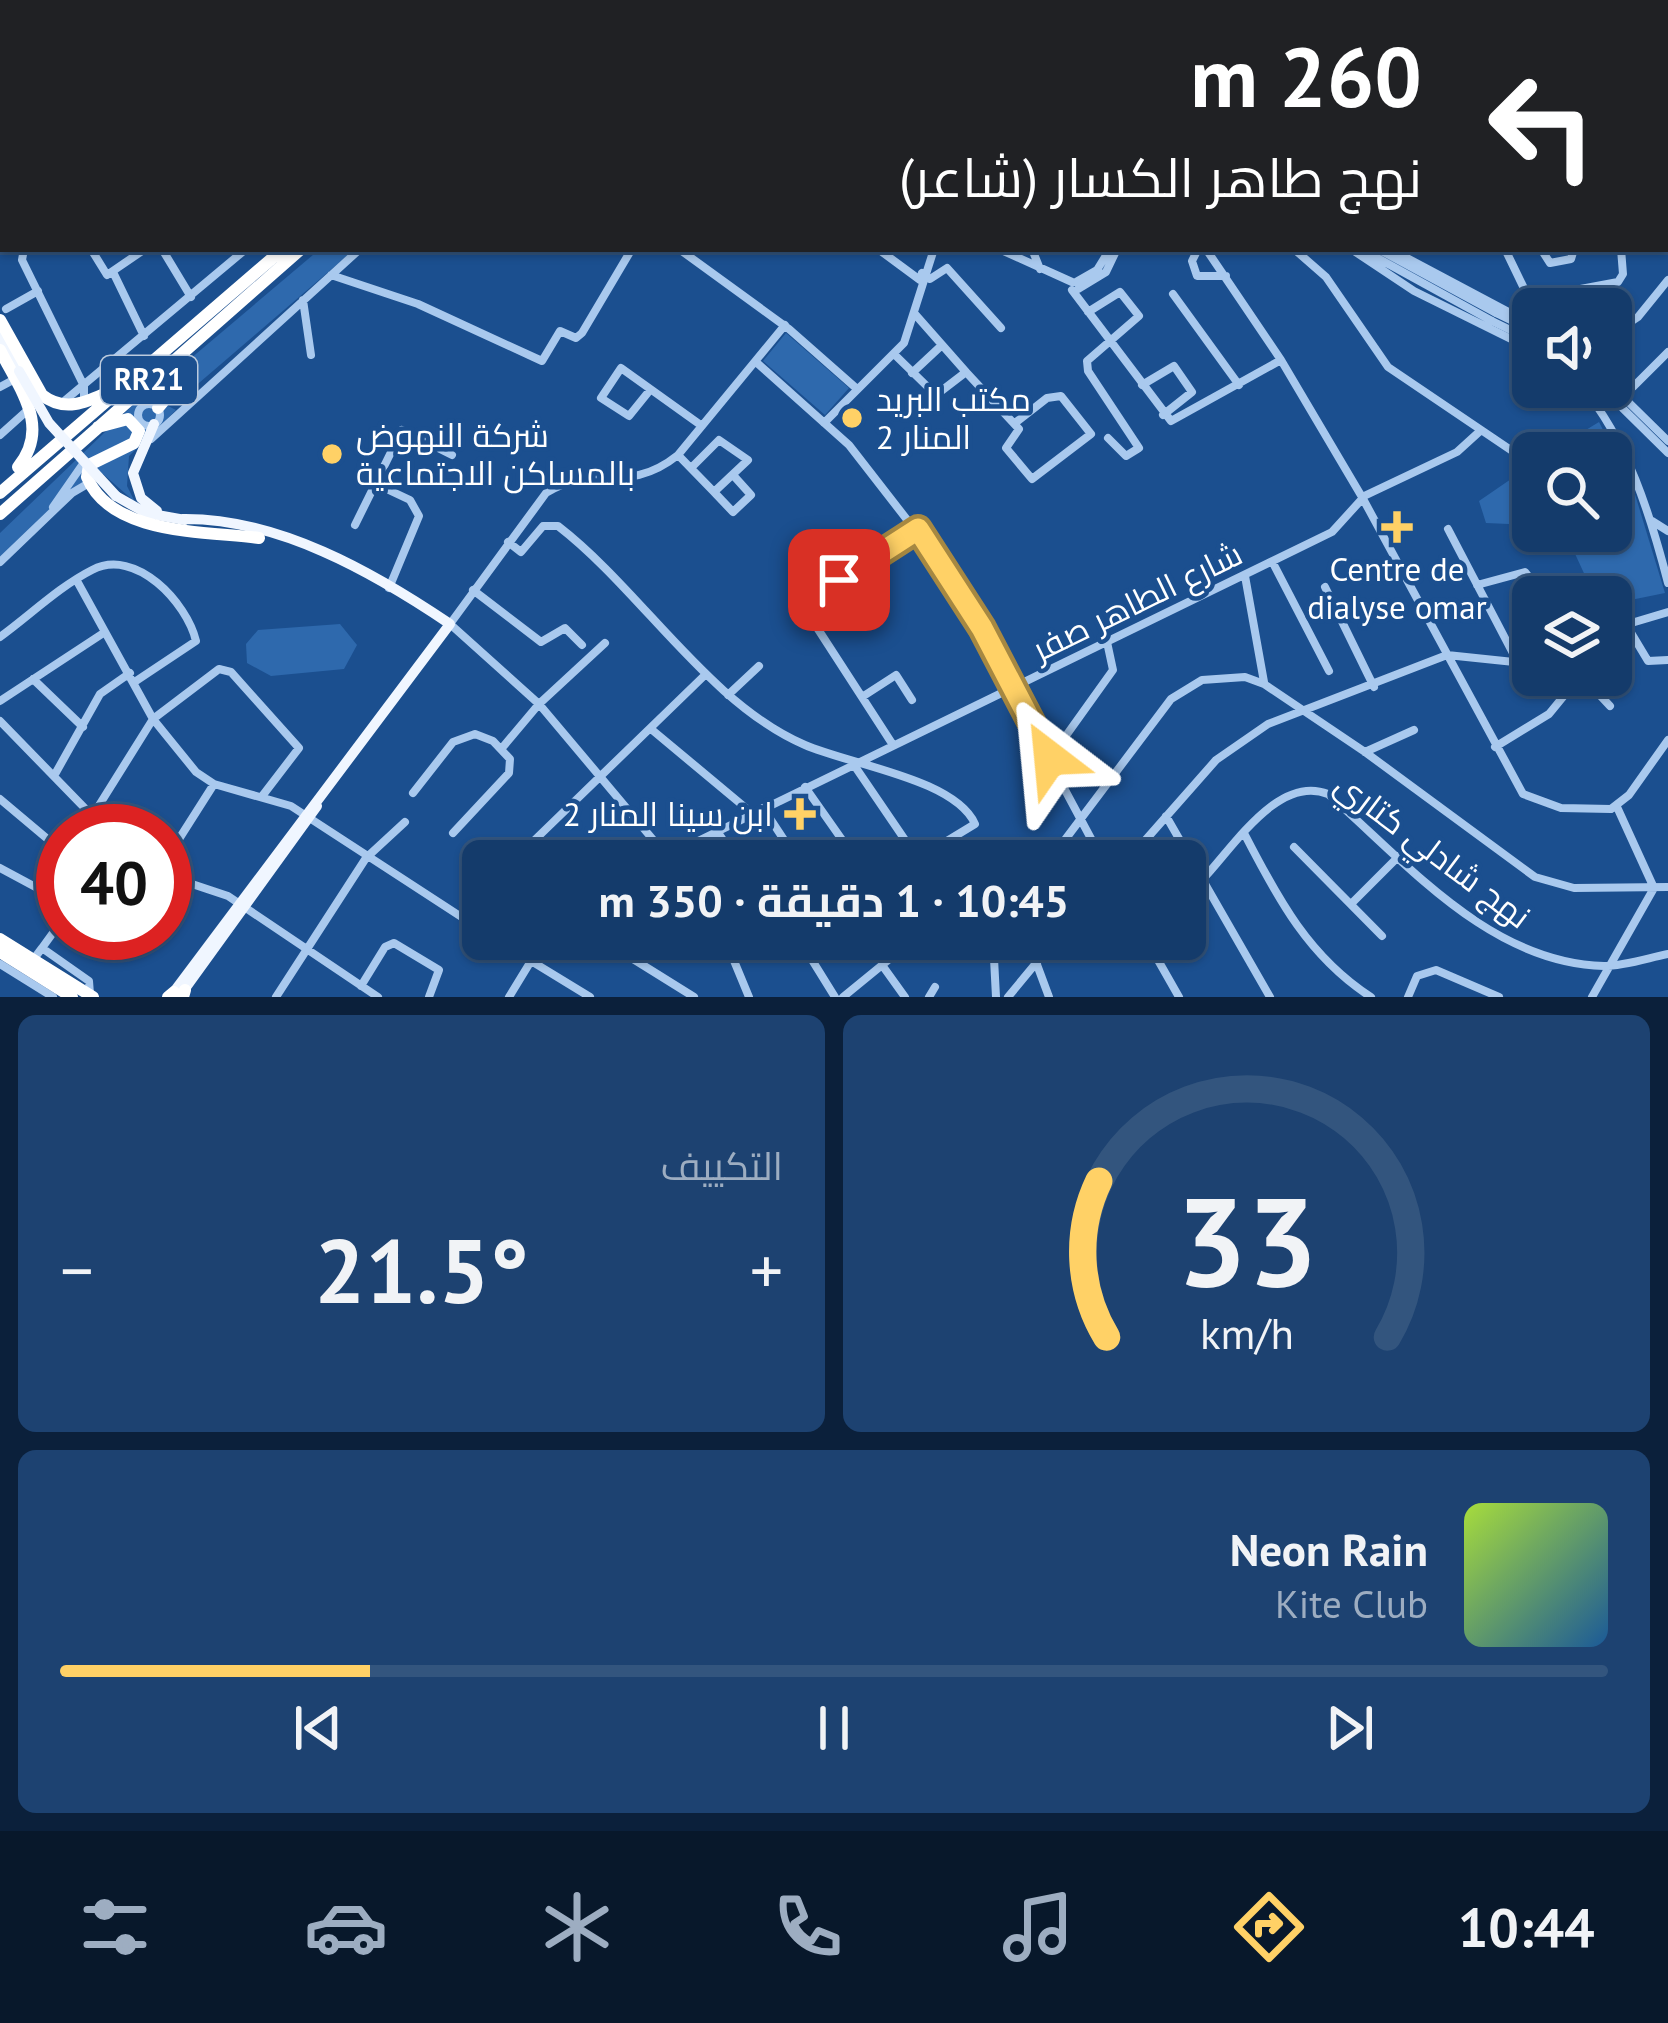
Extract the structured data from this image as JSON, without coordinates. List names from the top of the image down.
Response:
{
  "streets": {
    "highway": ["RR21"],
    "street": ["شارع الطاهر صفر", "نهج شادلي كتاري"]
  },
  "places": {
    "other": ["مكتب البريد المنار 2", "شركة النهوض بالمساكن الاجتماعية"],
    "health": ["Centre de dialyse omar", "ابن سينا المنار 2"]
  },
  "page": {
    "turn": ["260 m", "نهج طاهر الكسار (شاعر)"],
    "limit": "40",
    "trip": "10:45 · 1 دقيقة · 350 m",
    "tile": "التكييف",
    "heat": ["−", "21.5°", "+"],
    "song": ["Neon Rain", "Kite Club"],
    "tabs": "10:44",
    "gauge": ["33", "km/h"]
  }
}
